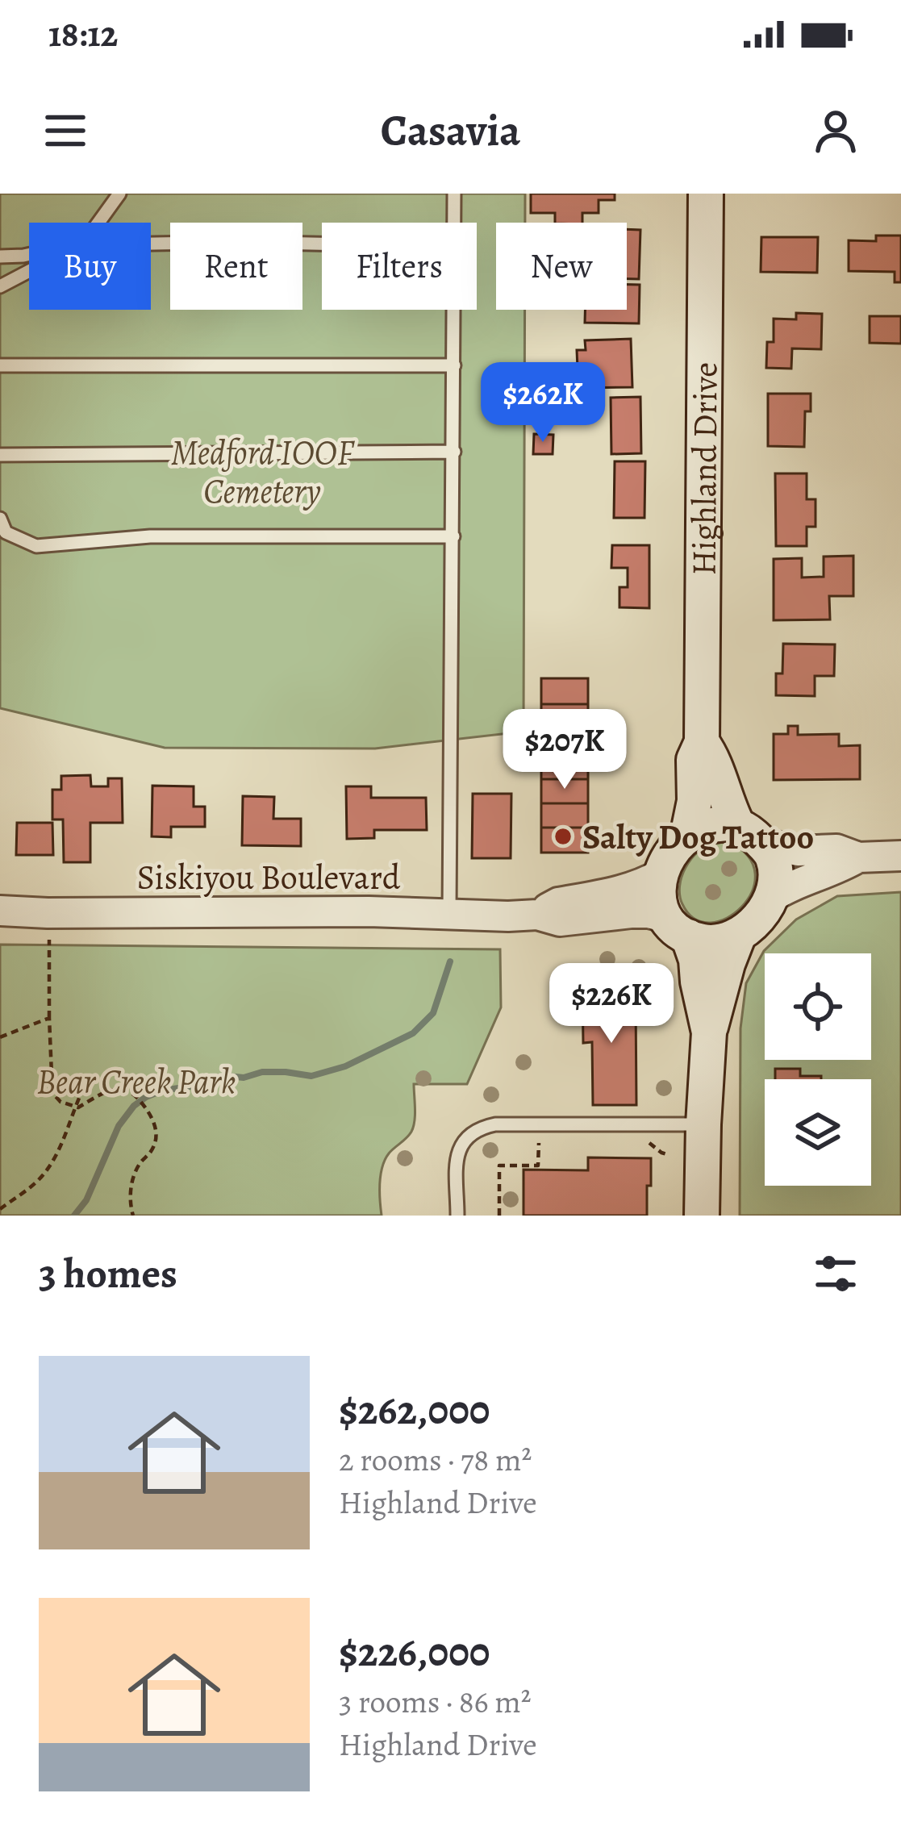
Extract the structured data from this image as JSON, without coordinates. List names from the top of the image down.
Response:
{
  "streets": {
    "main road": ["Highland Drive"],
    "street": ["Siskiyou Boulevard"]
  },
  "crossings": [
    ["Highland Drive", "Siskiyou Boulevard"]
  ],
  "parks": ["Medford IOOF Cemetery", "Bear Creek Park"],
  "places": ["Salty Dog Tattoo"],
  "page": {
    "status": "18:12",
    "header": "Casavia",
    "chip": [
      "Buy",
      "Rent",
      "Filters",
      "New"
    ],
    "price": ["$262K", "$207K", "$226K"],
    "heading": "3 homes",
    "list": [
      {
        "name": "$262,000",
        "note": "2 rooms · 78 m² · Highland Drive"
      },
      {
        "name": "$226,000",
        "note": "3 rooms · 86 m² · Highland Drive"
      }
    ]
  }
}
